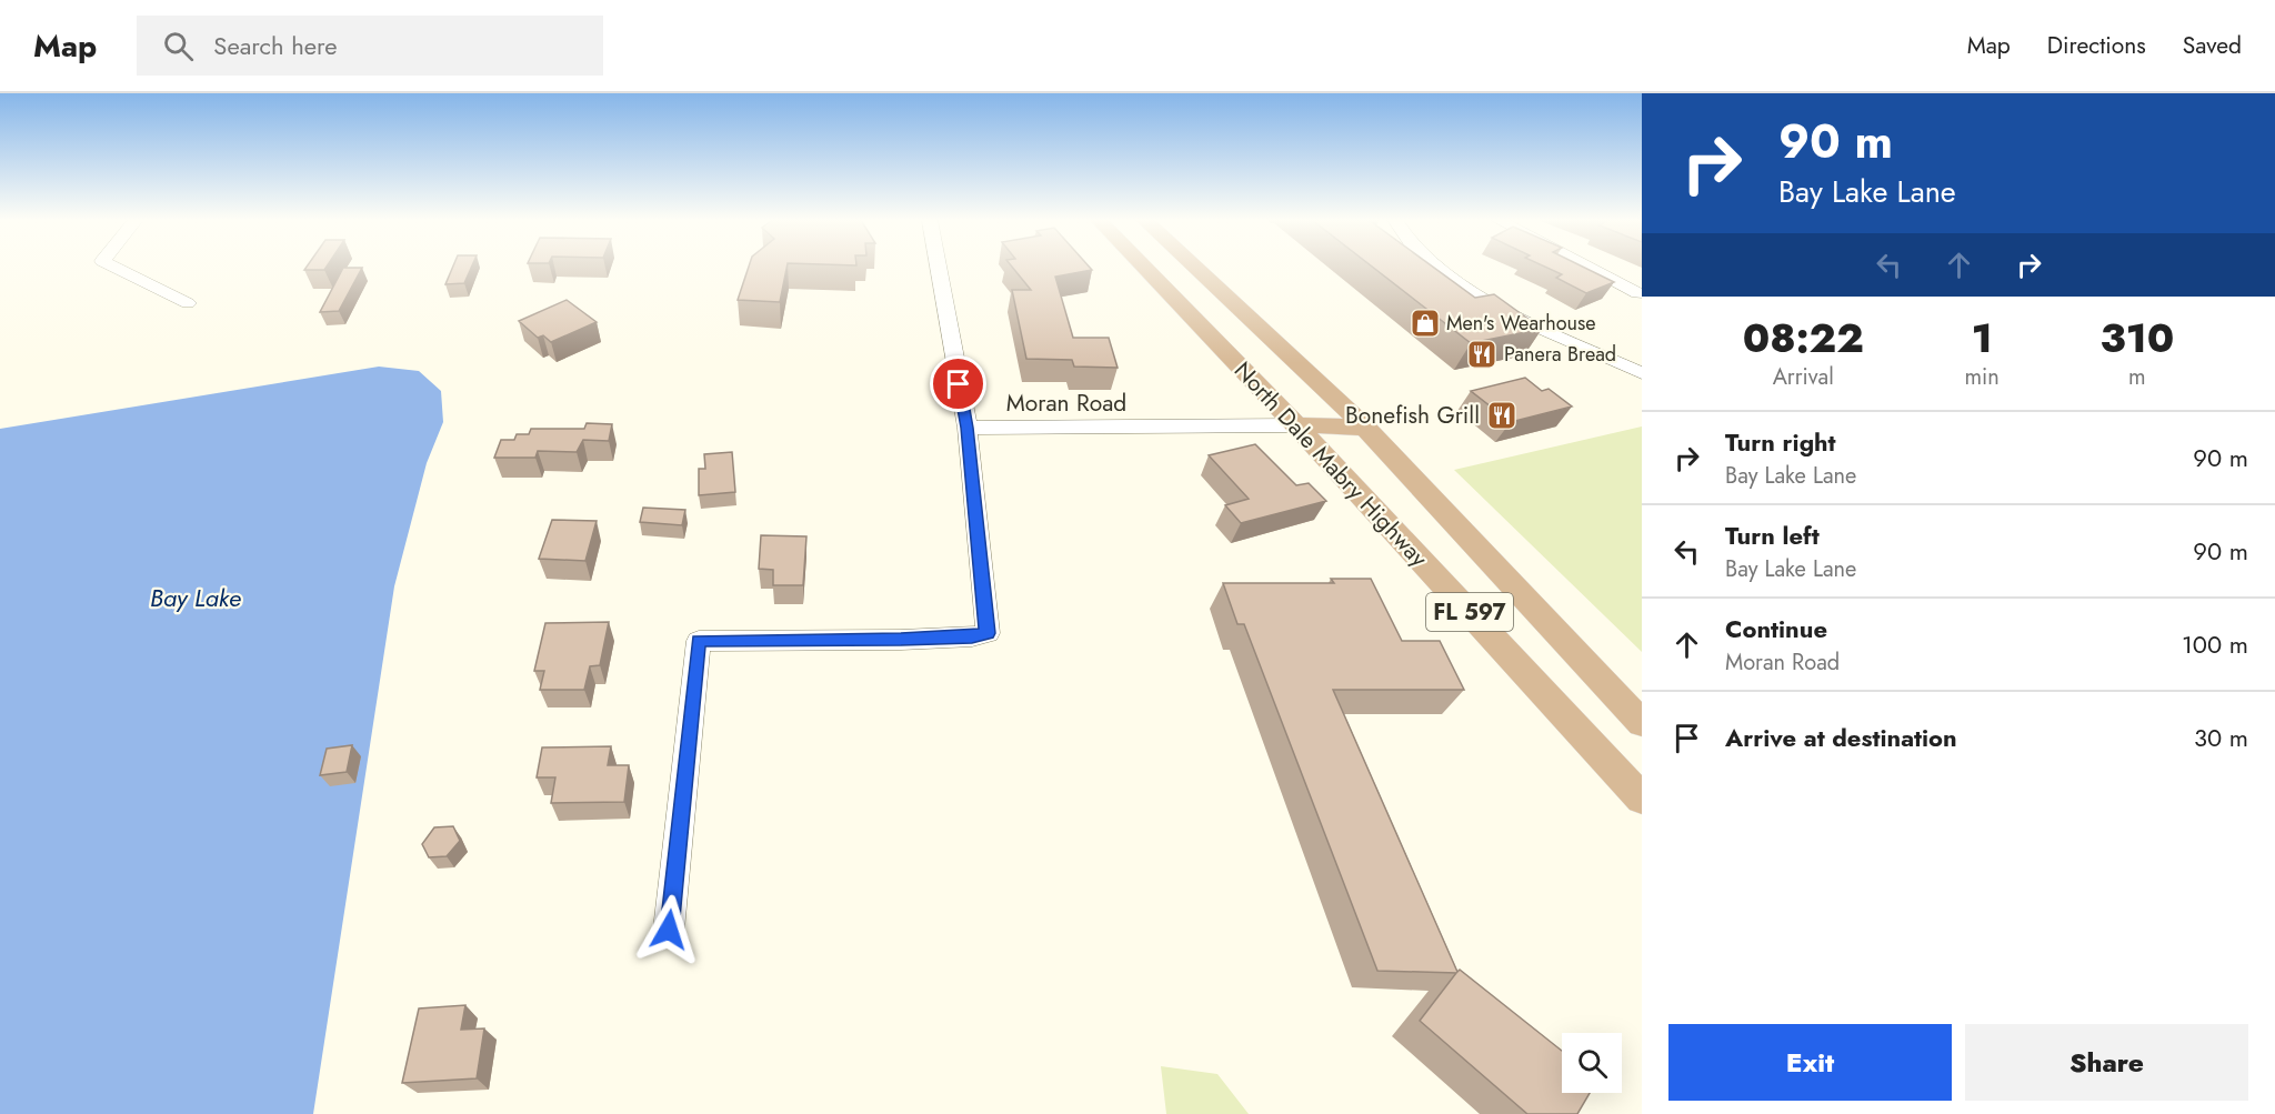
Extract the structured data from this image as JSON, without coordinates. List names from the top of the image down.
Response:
{
  "streets": {
    "main road": ["North Dale Mabry Highway", "FL 597"],
    "street": ["Moran Road"]
  },
  "crossings": [
    ["Moran Road", "North Dale Mabry Highway"]
  ],
  "water": ["Bay Lake"],
  "places": {
    "shop": ["Men's Wearhouse"],
    "restaurant": ["Panera Bread", "Bonefish Grill"]
  },
  "page": {
    "header": "Map",
    "search": "Search here",
    "nav": ["Map", "Directions", "Saved"],
    "turn": ["90 m", "Bay Lake Lane"],
    "eta": [
      "08:22",
      "Arrival",
      "1",
      "min",
      "310",
      "m"
    ],
    "list": [
      {
        "name": "Turn right",
        "note": "Bay Lake Lane",
        "value": "90 m"
      },
      {
        "name": "Turn left",
        "note": "Bay Lake Lane",
        "value": "90 m"
      },
      {
        "name": "Continue",
        "note": "Moran Road",
        "value": "100 m"
      },
      {
        "name": "Arrive at destination",
        "value": "30 m"
      }
    ],
    "buttons": ["Exit", "Share"]
  }
}
